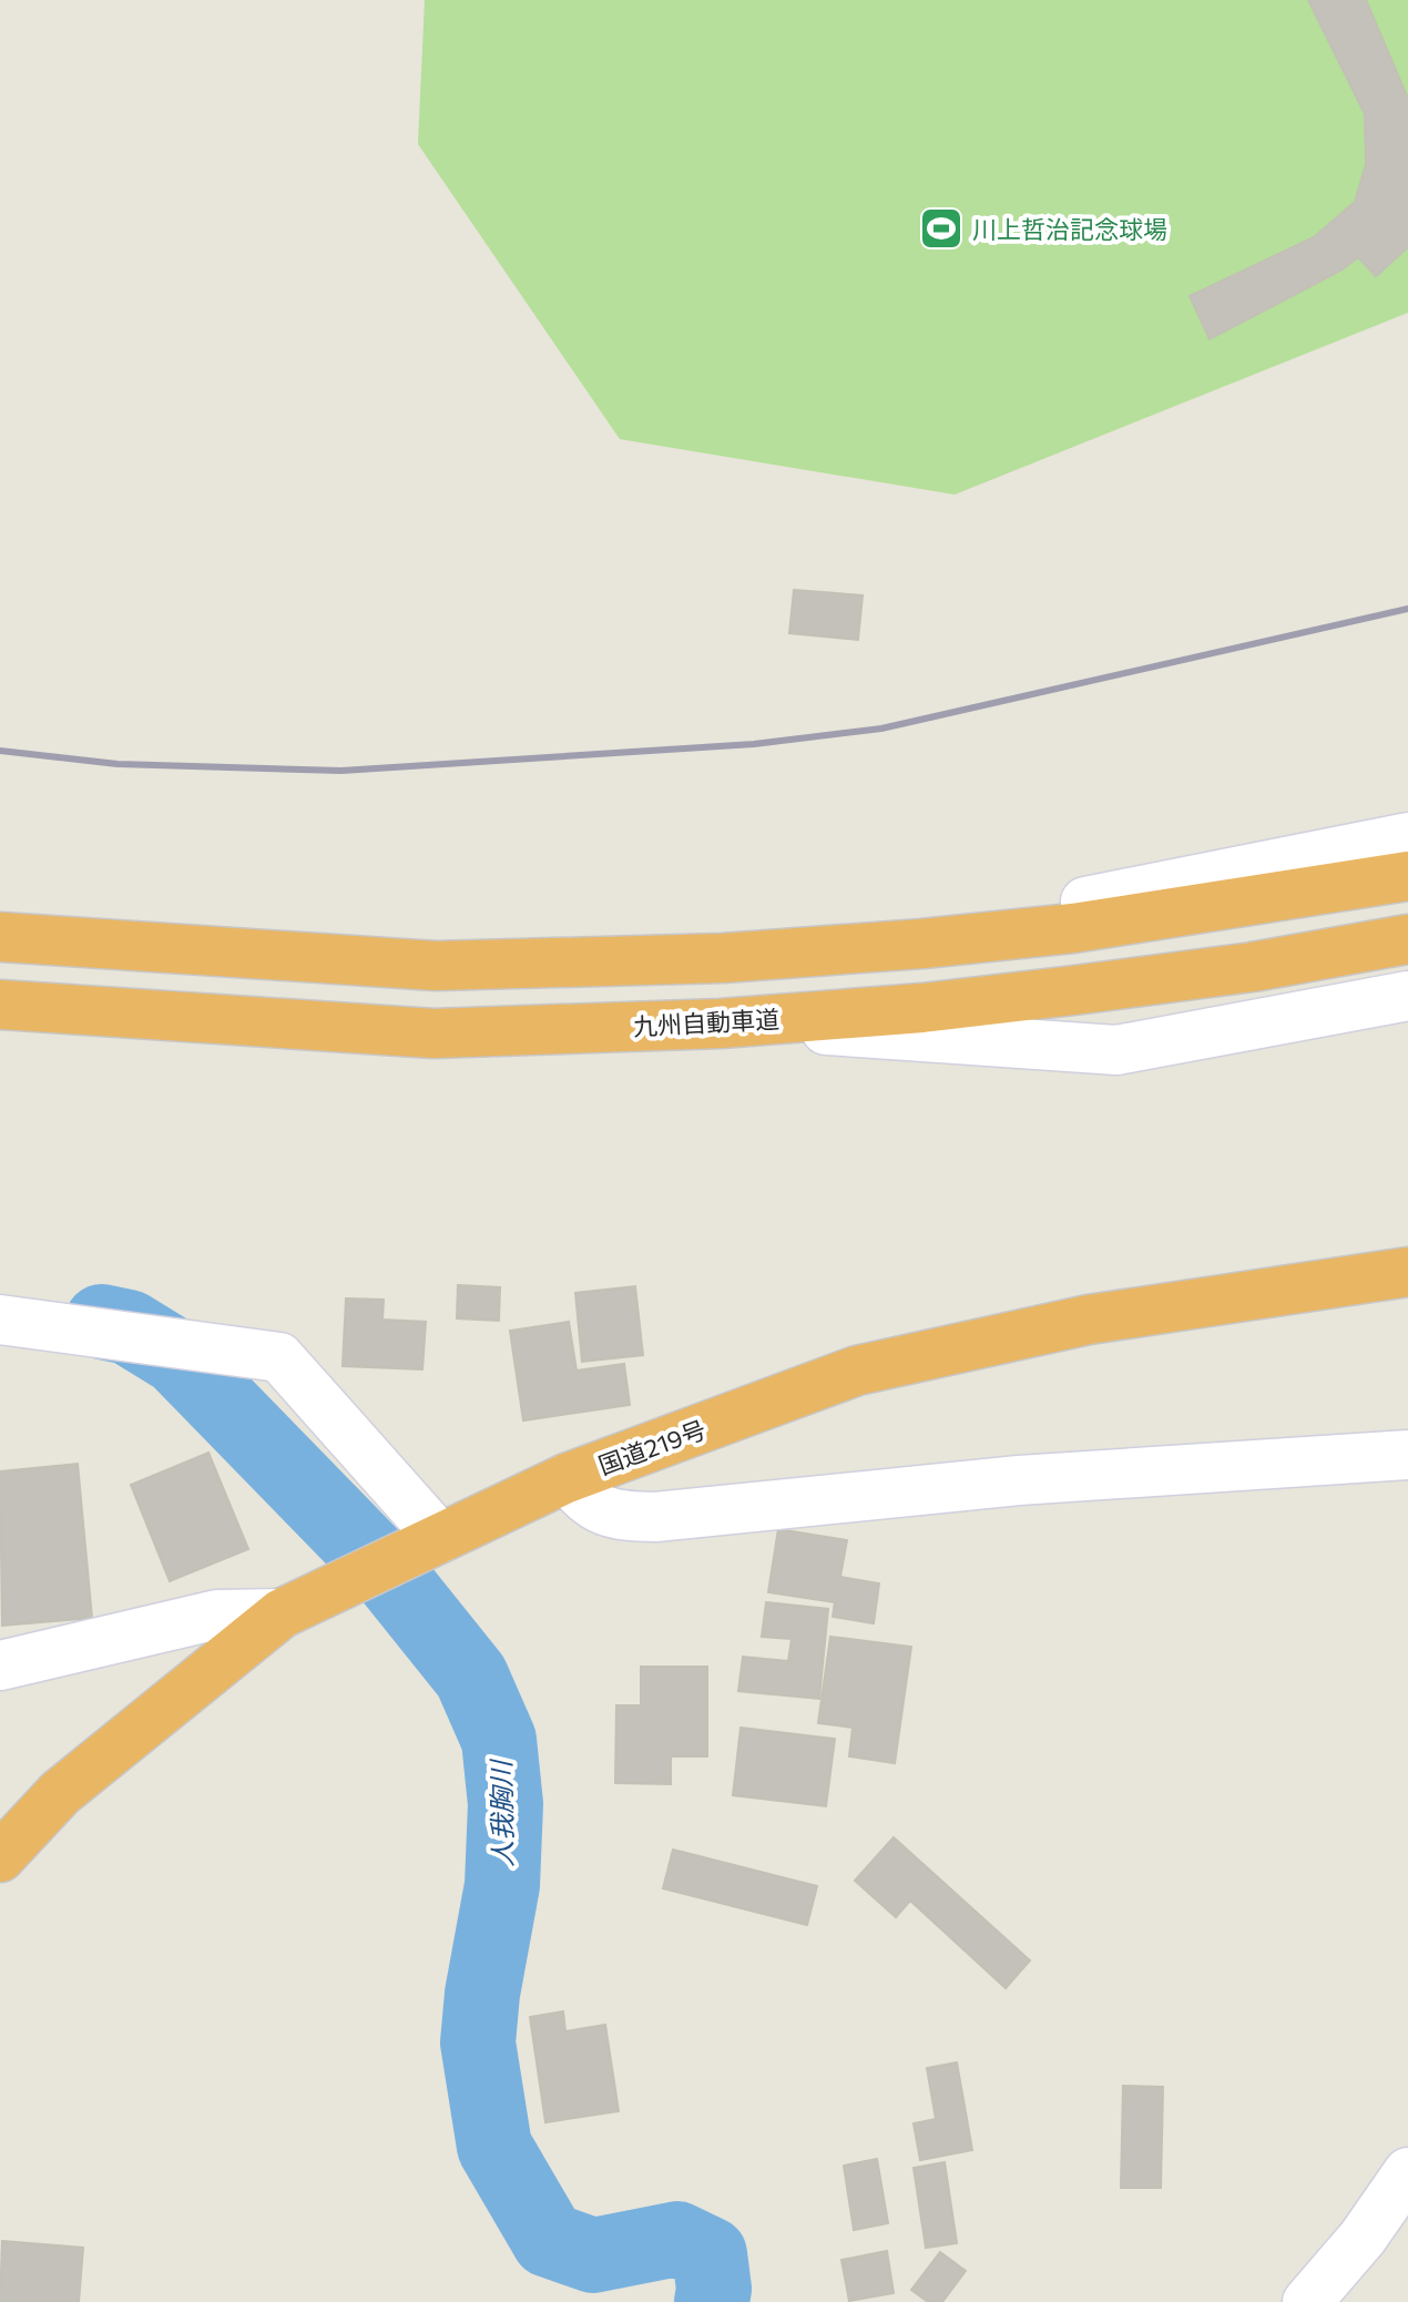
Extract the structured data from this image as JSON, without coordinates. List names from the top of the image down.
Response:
{
  "streets": {
    "highway": ["九州自動車道", "国道219号"]
  },
  "water": ["人我胸川"],
  "places": {
    "sports": ["川上哲治記念球場"]
  }
}
